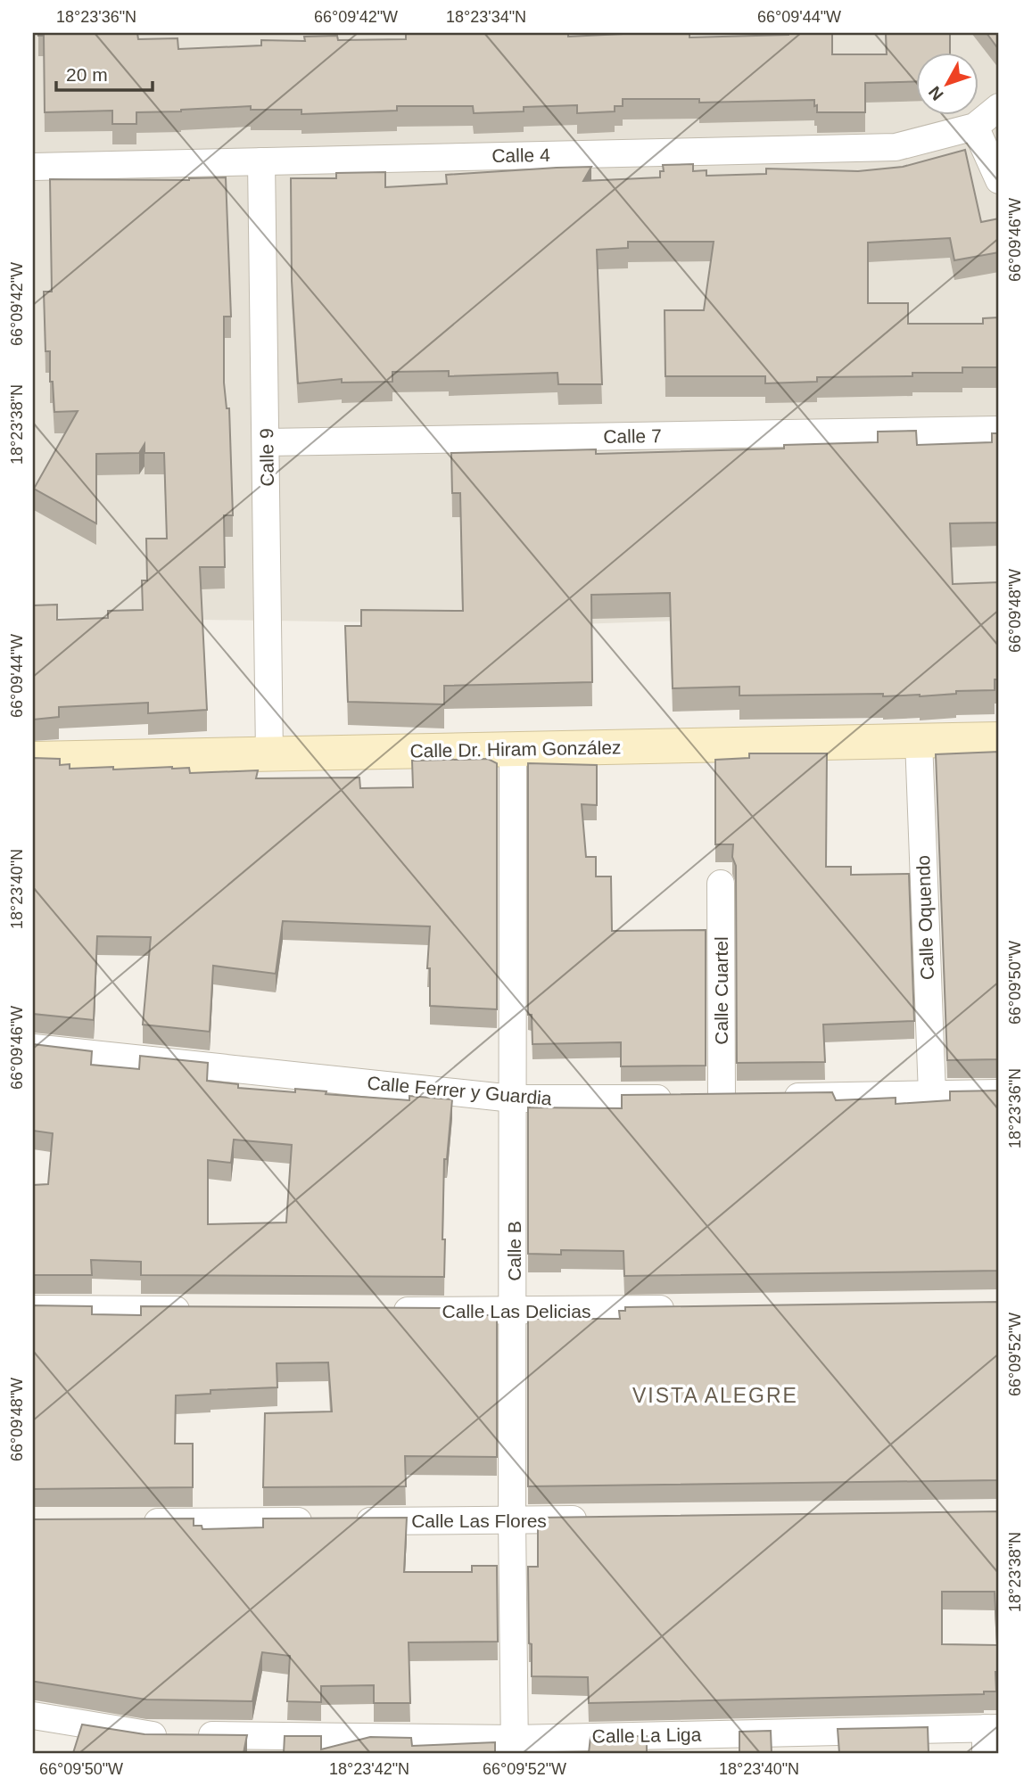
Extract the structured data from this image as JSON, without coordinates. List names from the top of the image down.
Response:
{
  "streets": {
    "street": [
      "Calle 4",
      "Calle 7",
      "Calle 9",
      "Calle Dr. Hiram González",
      "Calle Oquendo",
      "Calle Cuartel",
      "Calle Ferrer y Guardia",
      "Calle B",
      "Calle Las Delicias",
      "Calle Las Flores",
      "Calle La Liga"
    ]
  },
  "crossings": [
    ["Calle 4", "Calle 9"],
    ["Calle 7", "Calle 9"],
    ["Calle 9", "Calle Dr. Hiram González"],
    ["Calle Dr. Hiram González", "Calle Oquendo"],
    ["Calle Dr. Hiram González", "Calle B"],
    ["Calle Oquendo", "Calle Ferrer y Guardia"],
    ["Calle Cuartel", "Calle Ferrer y Guardia"],
    ["Calle Ferrer y Guardia", "Calle B"],
    ["Calle B", "Calle Las Delicias"],
    ["Calle B", "Calle Las Flores"],
    ["Calle B", "Calle La Liga"]
  ],
  "districts": ["VISTA ALEGRE"],
  "scale_bar": "20 m",
  "north": "bottom left",
  "coordinates": [
    "18°23'36\"N",
    "66°09'42\"W",
    "18°23'34\"N",
    "66°09'44\"W",
    "66°09'46\"W",
    "18°23'38\"N",
    "66°09'48\"W",
    "18°23'40\"N",
    "66°09'50\"W",
    "66°09'52\"W",
    "18°23'42\"N"
  ]
}
